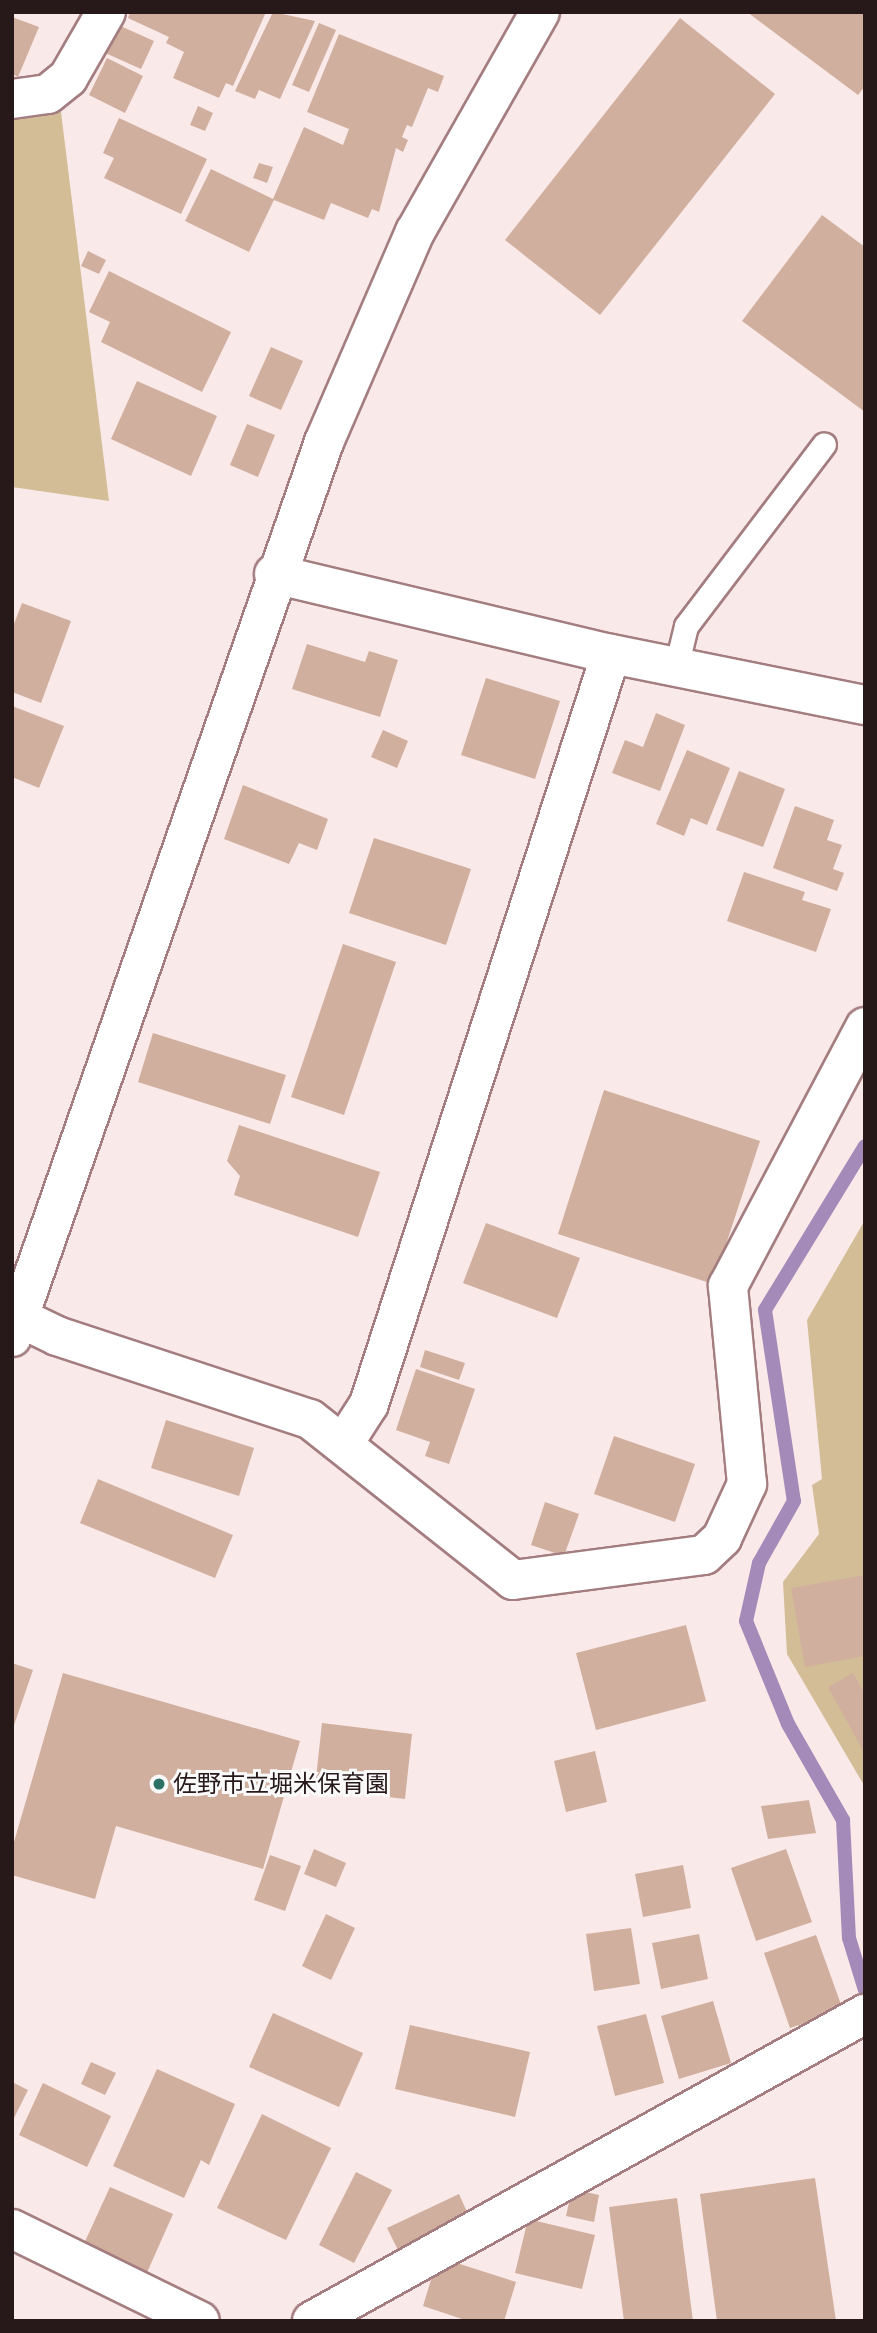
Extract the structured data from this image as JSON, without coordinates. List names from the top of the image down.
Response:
{
  "places": ["佐野市立堀米保育園"]
}
